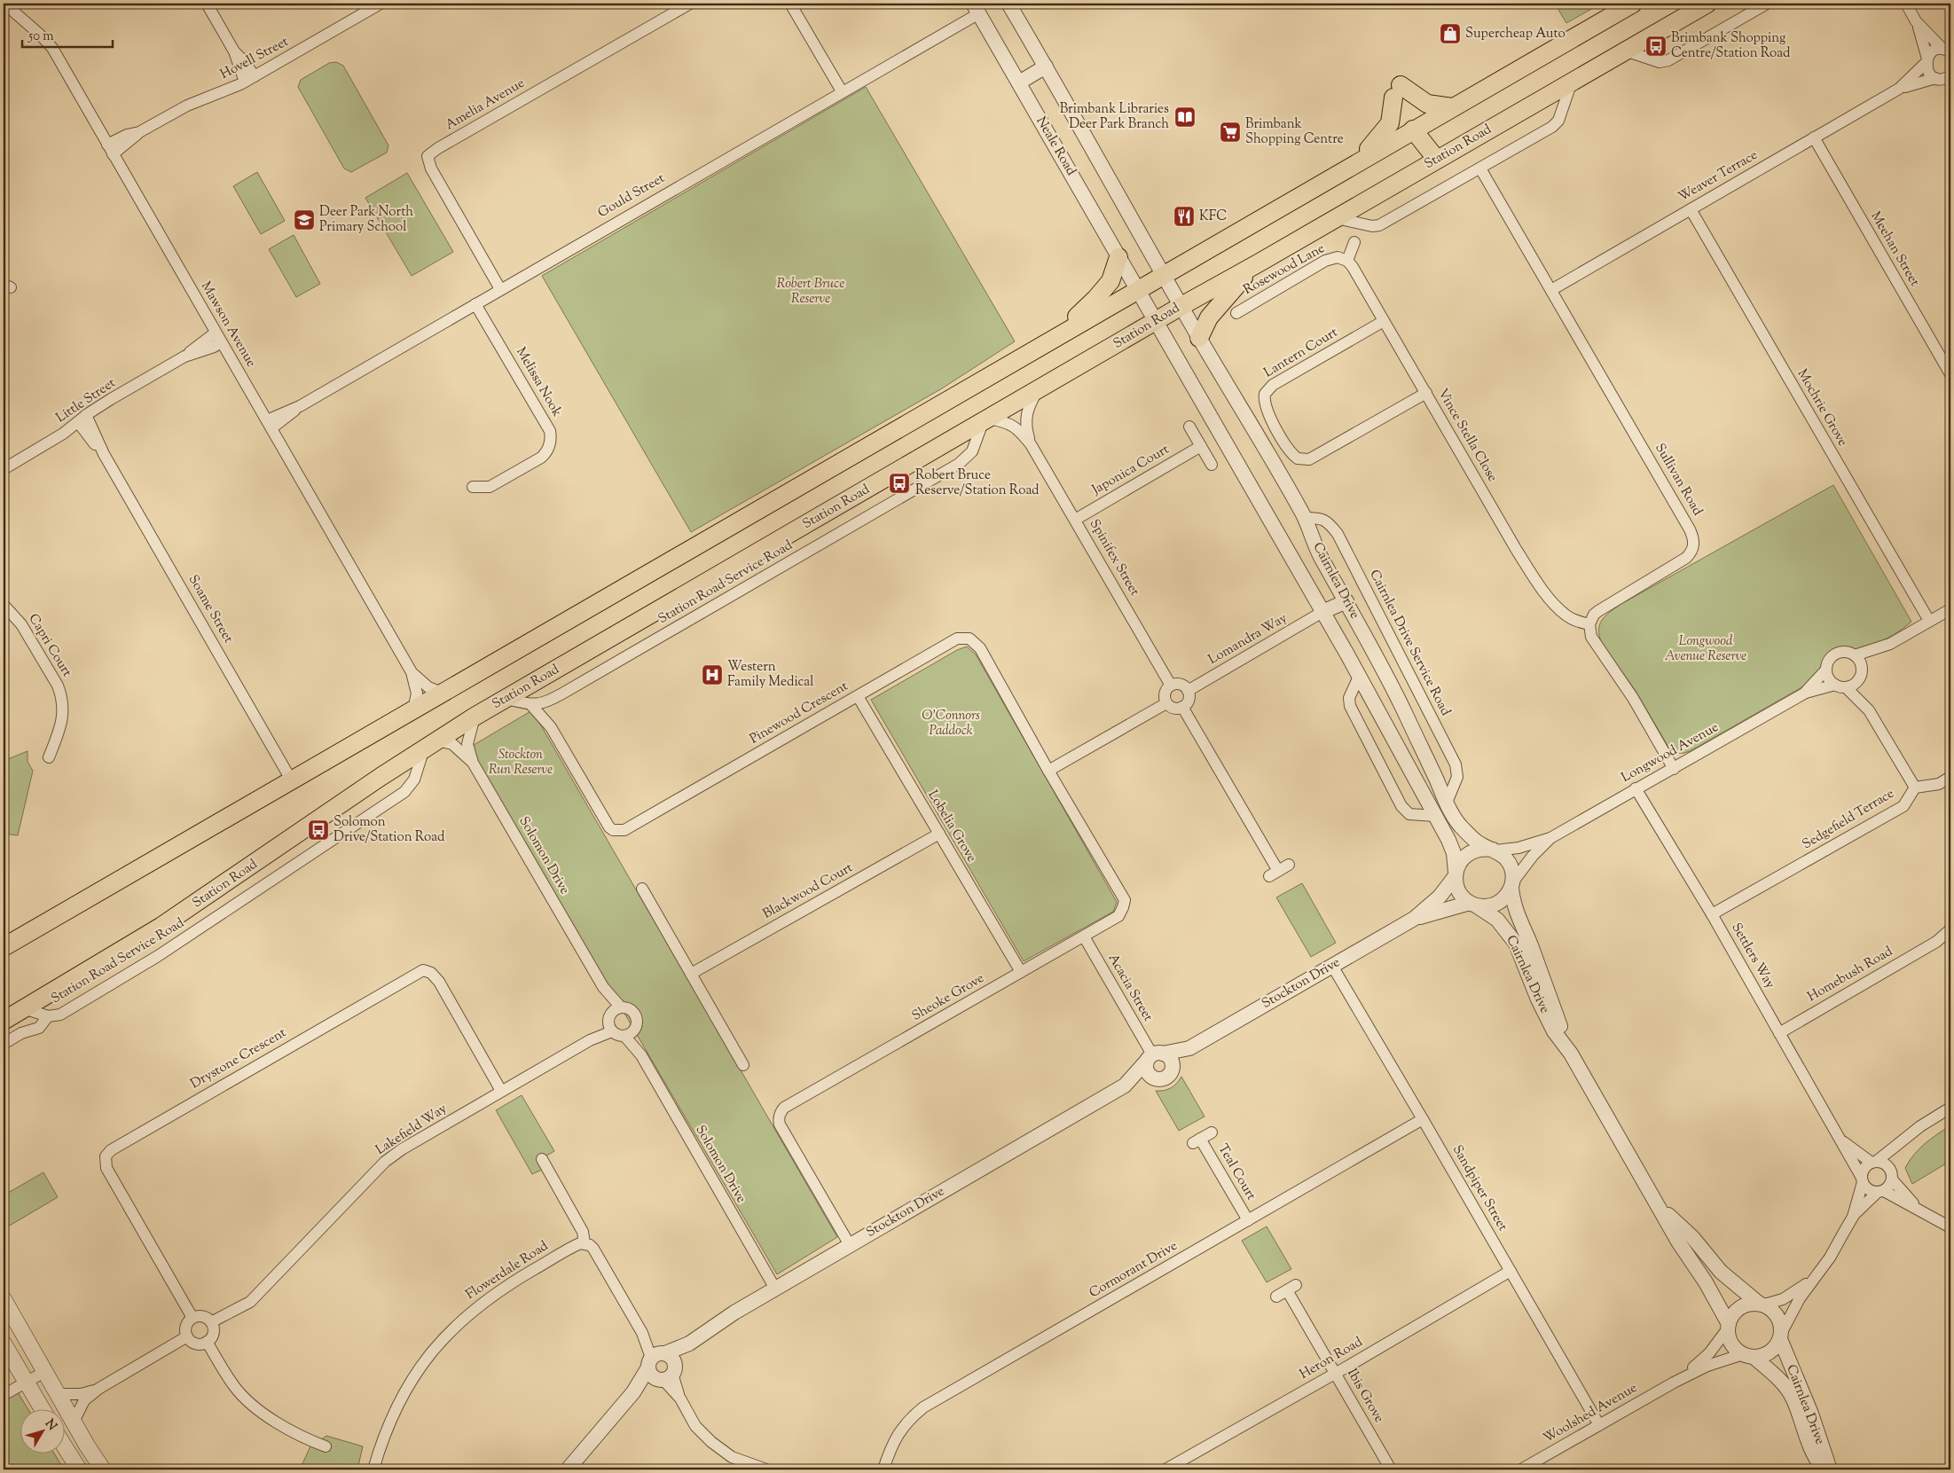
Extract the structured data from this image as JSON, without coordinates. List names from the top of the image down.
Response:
{
  "streets": {
    "main road": ["Station Road"],
    "street": [
      "Hovell Street",
      "Amelia Avenue",
      "Neale Road",
      "Weaver Terrace",
      "Gould Street",
      "Meehan Street",
      "Rosewood Lane",
      "Mawson Avenue",
      "Lantern Court",
      "Melissa Nook",
      "Little Street",
      "Mochrie Grove",
      "Vince Stella Close",
      "Japonica Court",
      "Sullivan Road",
      "Spinifex Street",
      "Cairnlea Drive",
      "Station Road Service Road",
      "Soame Street",
      "Lomandra Way",
      "Cairnlea Drive Service Road",
      "Capri Court",
      "Pinewood Crescent",
      "Longwood Avenue",
      "Sedgefield Terrace",
      "Lobelia Grove",
      "Solomon Drive",
      "Blackwood Court",
      "Settlers Way",
      "Homebush Road",
      "Stockton Drive",
      "Acacia Street",
      "Sheoke Grove",
      "Drystone Crescent",
      "Lakefield Way",
      "Teal Court",
      "Sandpiper Street",
      "Cormorant Drive",
      "Flowerdale Road",
      "Heron Road",
      "Ibis Grove",
      "Woolshed Avenue"
    ]
  },
  "crossings": [
    ["Hovell Street", "Mawson Avenue"],
    ["Amelia Avenue", "Gould Street"],
    ["Neale Road", "Gould Street"],
    ["Neale Road", "Cairnlea Drive"],
    ["Station Road", "Spinifex Street"],
    ["Station Road", "Cairnlea Drive"],
    ["Station Road", "Station Road Service Road"],
    ["Station Road", "Solomon Drive"],
    ["Weaver Terrace", "Meehan Street"],
    ["Weaver Terrace", "Mochrie Grove"],
    ["Weaver Terrace", "Sullivan Road"],
    ["Gould Street", "Mawson Avenue"],
    ["Gould Street", "Melissa Nook"],
    ["Rosewood Lane", "Vince Stella Close"],
    ["Mawson Avenue", "Little Street"],
    ["Lantern Court", "Vince Stella Close"],
    ["Little Street", "Soame Street"],
    ["Vince Stella Close", "Sullivan Road"],
    ["Japonica Court", "Spinifex Street"],
    ["Spinifex Street", "Station Road Service Road"],
    ["Spinifex Street", "Lomandra Way"],
    ["Cairnlea Drive", "Lomandra Way"],
    ["Cairnlea Drive", "Cairnlea Drive Service Road"],
    ["Cairnlea Drive", "Longwood Avenue"],
    ["Cairnlea Drive", "Stockton Drive"],
    ["Cairnlea Drive", "Woolshed Avenue"],
    ["Station Road Service Road", "Pinewood Crescent"],
    ["Station Road Service Road", "Solomon Drive"],
    ["Pinewood Crescent", "Lobelia Grove"],
    ["Pinewood Crescent", "Sheoke Grove"],
    ["Longwood Avenue", "Settlers Way"],
    ["Longwood Avenue", "Stockton Drive"],
    ["Sedgefield Terrace", "Settlers Way"],
    ["Lobelia Grove", "Blackwood Court"],
    ["Lobelia Grove", "Sheoke Grove"],
    ["Solomon Drive", "Stockton Drive"],
    ["Solomon Drive", "Lakefield Way"],
    ["Settlers Way", "Homebush Road"],
    ["Stockton Drive", "Acacia Street"],
    ["Stockton Drive", "Sheoke Grove"],
    ["Stockton Drive", "Sandpiper Street"],
    ["Acacia Street", "Sheoke Grove"],
    ["Drystone Crescent", "Lakefield Way"],
    ["Teal Court", "Cormorant Drive"],
    ["Sandpiper Street", "Cormorant Drive"],
    ["Sandpiper Street", "Heron Road"],
    ["Sandpiper Street", "Woolshed Avenue"],
    ["Heron Road", "Ibis Grove"]
  ],
  "parks": [
    "Robert Bruce Reserve",
    "Longwood Avenue Reserve",
    "O'Connors Paddock",
    "Stockton Run Reserve"
  ],
  "places": {
    "shop": ["Supercheap Auto"],
    "bus stop": ["Brimbank Shopping Centre/Station Road", "Robert Bruce Reserve/Station Road", "Solomon Drive/Station Road"],
    "library": ["Brimbank Libraries Deer Park Branch"],
    "supermarket": ["Brimbank Shopping Centre"],
    "restaurant": ["KFC"],
    "school or university": ["Deer Park North Primary School"],
    "hospital": ["Western Family Medical"]
  },
  "scale_bar": "50 m",
  "north": "top right"
}
